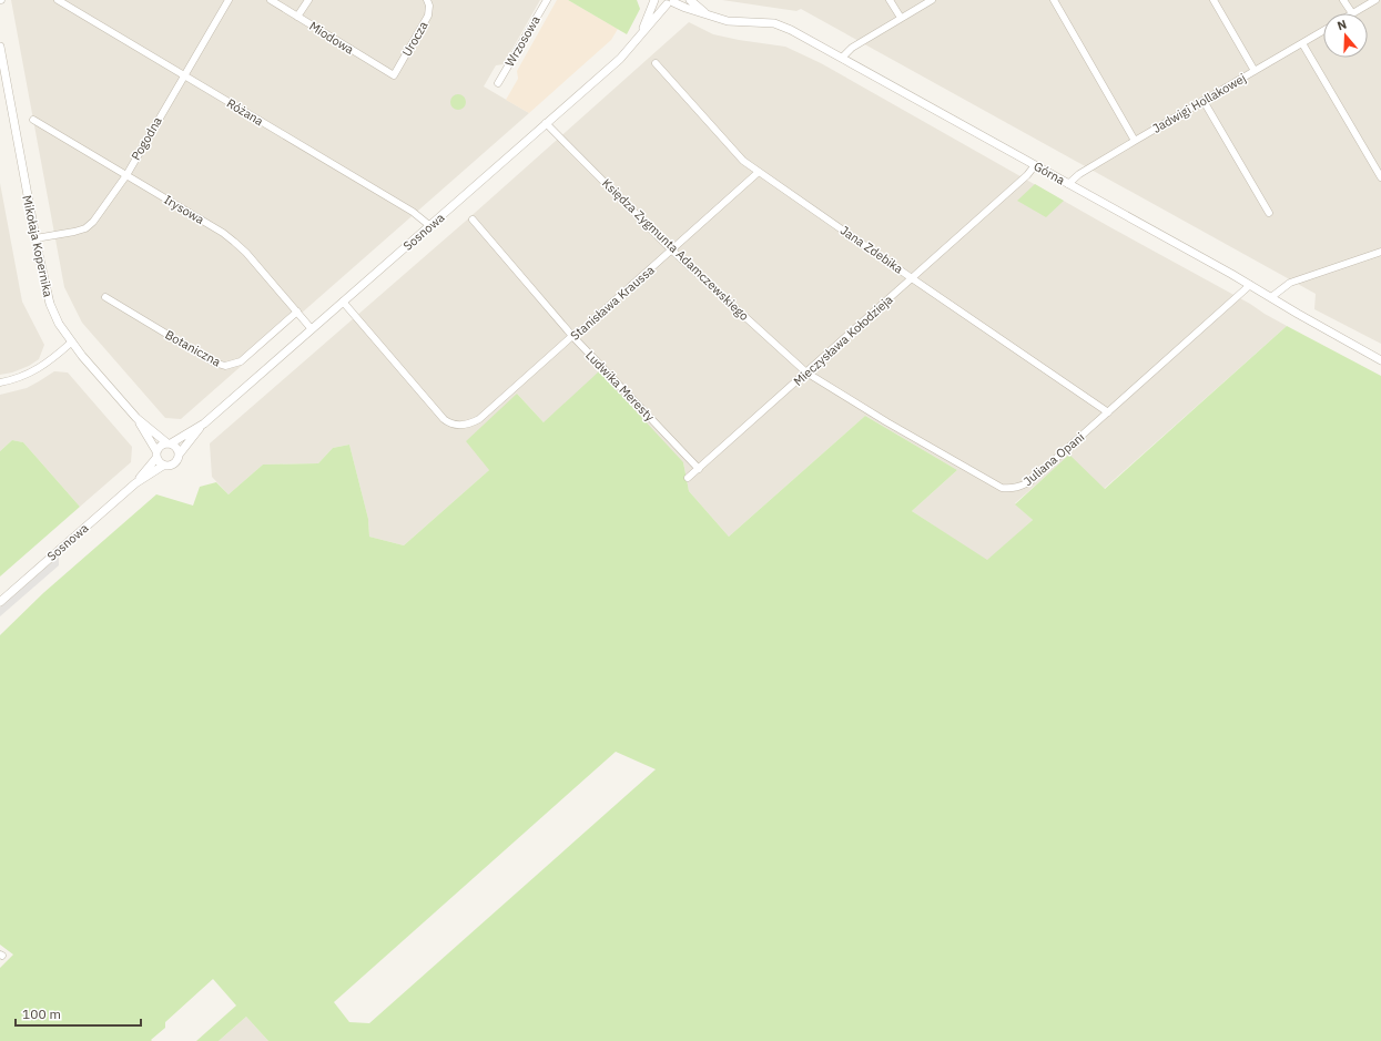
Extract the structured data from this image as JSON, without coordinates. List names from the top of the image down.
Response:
{
  "streets": {
    "street": [
      "Miodowa",
      "Urocza",
      "Wrzosowa",
      "Jadwigi Hollakowej",
      "Różana",
      "Pogodna",
      "Górna",
      "Irysowa",
      "Sosnowa",
      "Mikołaja Kopernika",
      "Księdza Zygmunta Adamczewskiego",
      "Jana Zdebika",
      "Stanisława Kraussa",
      "Mieczysława Kołodzieja",
      "Botaniczna",
      "Ludwika Meresty",
      "Juliana Opani"
    ]
  },
  "crossings": [
    ["Miodowa", "Urocza"],
    ["Jadwigi Hollakowej", "Górna"],
    ["Różana", "Pogodna"],
    ["Różana", "Sosnowa"],
    ["Pogodna", "Irysowa"],
    ["Pogodna", "Mikołaja Kopernika"],
    ["Górna", "Sosnowa"],
    ["Górna", "Mieczysława Kołodzieja"],
    ["Górna", "Juliana Opani"],
    ["Irysowa", "Sosnowa"],
    ["Irysowa", "Botaniczna"],
    ["Sosnowa", "Mikołaja Kopernika"],
    ["Sosnowa", "Księdza Zygmunta Adamczewskiego"],
    ["Sosnowa", "Stanisława Kraussa"],
    ["Księdza Zygmunta Adamczewskiego", "Stanisława Kraussa"],
    ["Księdza Zygmunta Adamczewskiego", "Mieczysława Kołodzieja"],
    ["Księdza Zygmunta Adamczewskiego", "Juliana Opani"],
    ["Jana Zdebika", "Stanisława Kraussa"],
    ["Jana Zdebika", "Mieczysława Kołodzieja"],
    ["Jana Zdebika", "Juliana Opani"],
    ["Stanisława Kraussa", "Ludwika Meresty"],
    ["Mieczysława Kołodzieja", "Ludwika Meresty"],
    ["Mieczysława Kołodzieja", "Juliana Opani"]
  ],
  "scale_bar": "100 m",
  "north": "top"
}
